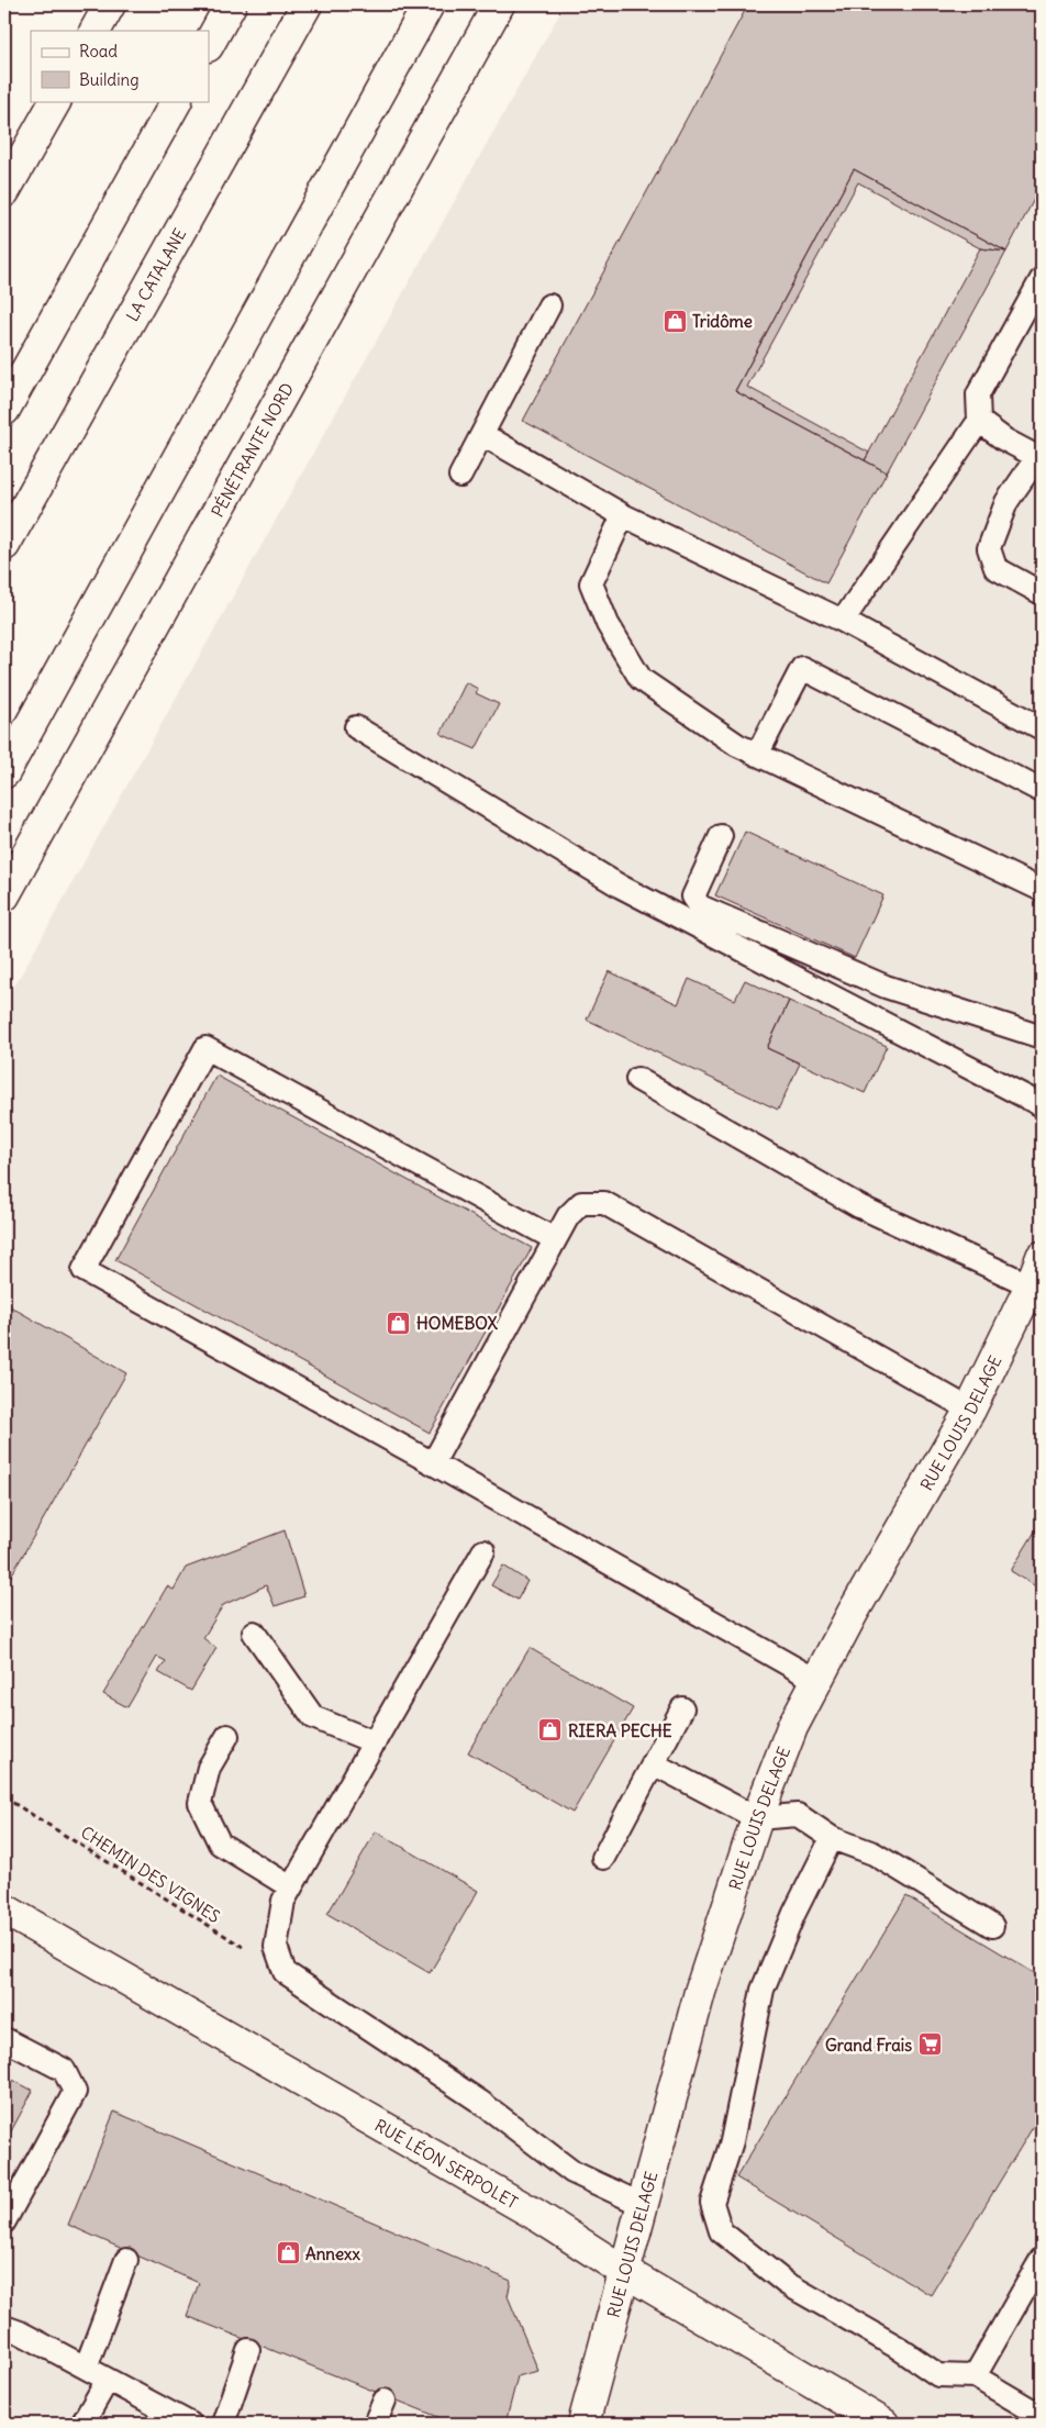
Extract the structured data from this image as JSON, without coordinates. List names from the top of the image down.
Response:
{
  "streets": {
    "main road": [
      "LA CATALANE",
      "PÉNÉTRANTE NORD",
      "RUE LOUIS DELAGE",
      "RUE LÉON SERPOLET"
    ],
    "path": ["CHEMIN DES VIGNES"]
  },
  "crossings": [
    ["RUE LOUIS DELAGE", "RUE LÉON SERPOLET"]
  ],
  "places": {
    "shop": [
      "Tridôme",
      "HOMEBOX",
      "RIERA PECHE",
      "Annexx"
    ],
    "supermarket": ["Grand Frais"]
  },
  "legend": ["Road", "Building"]
}
